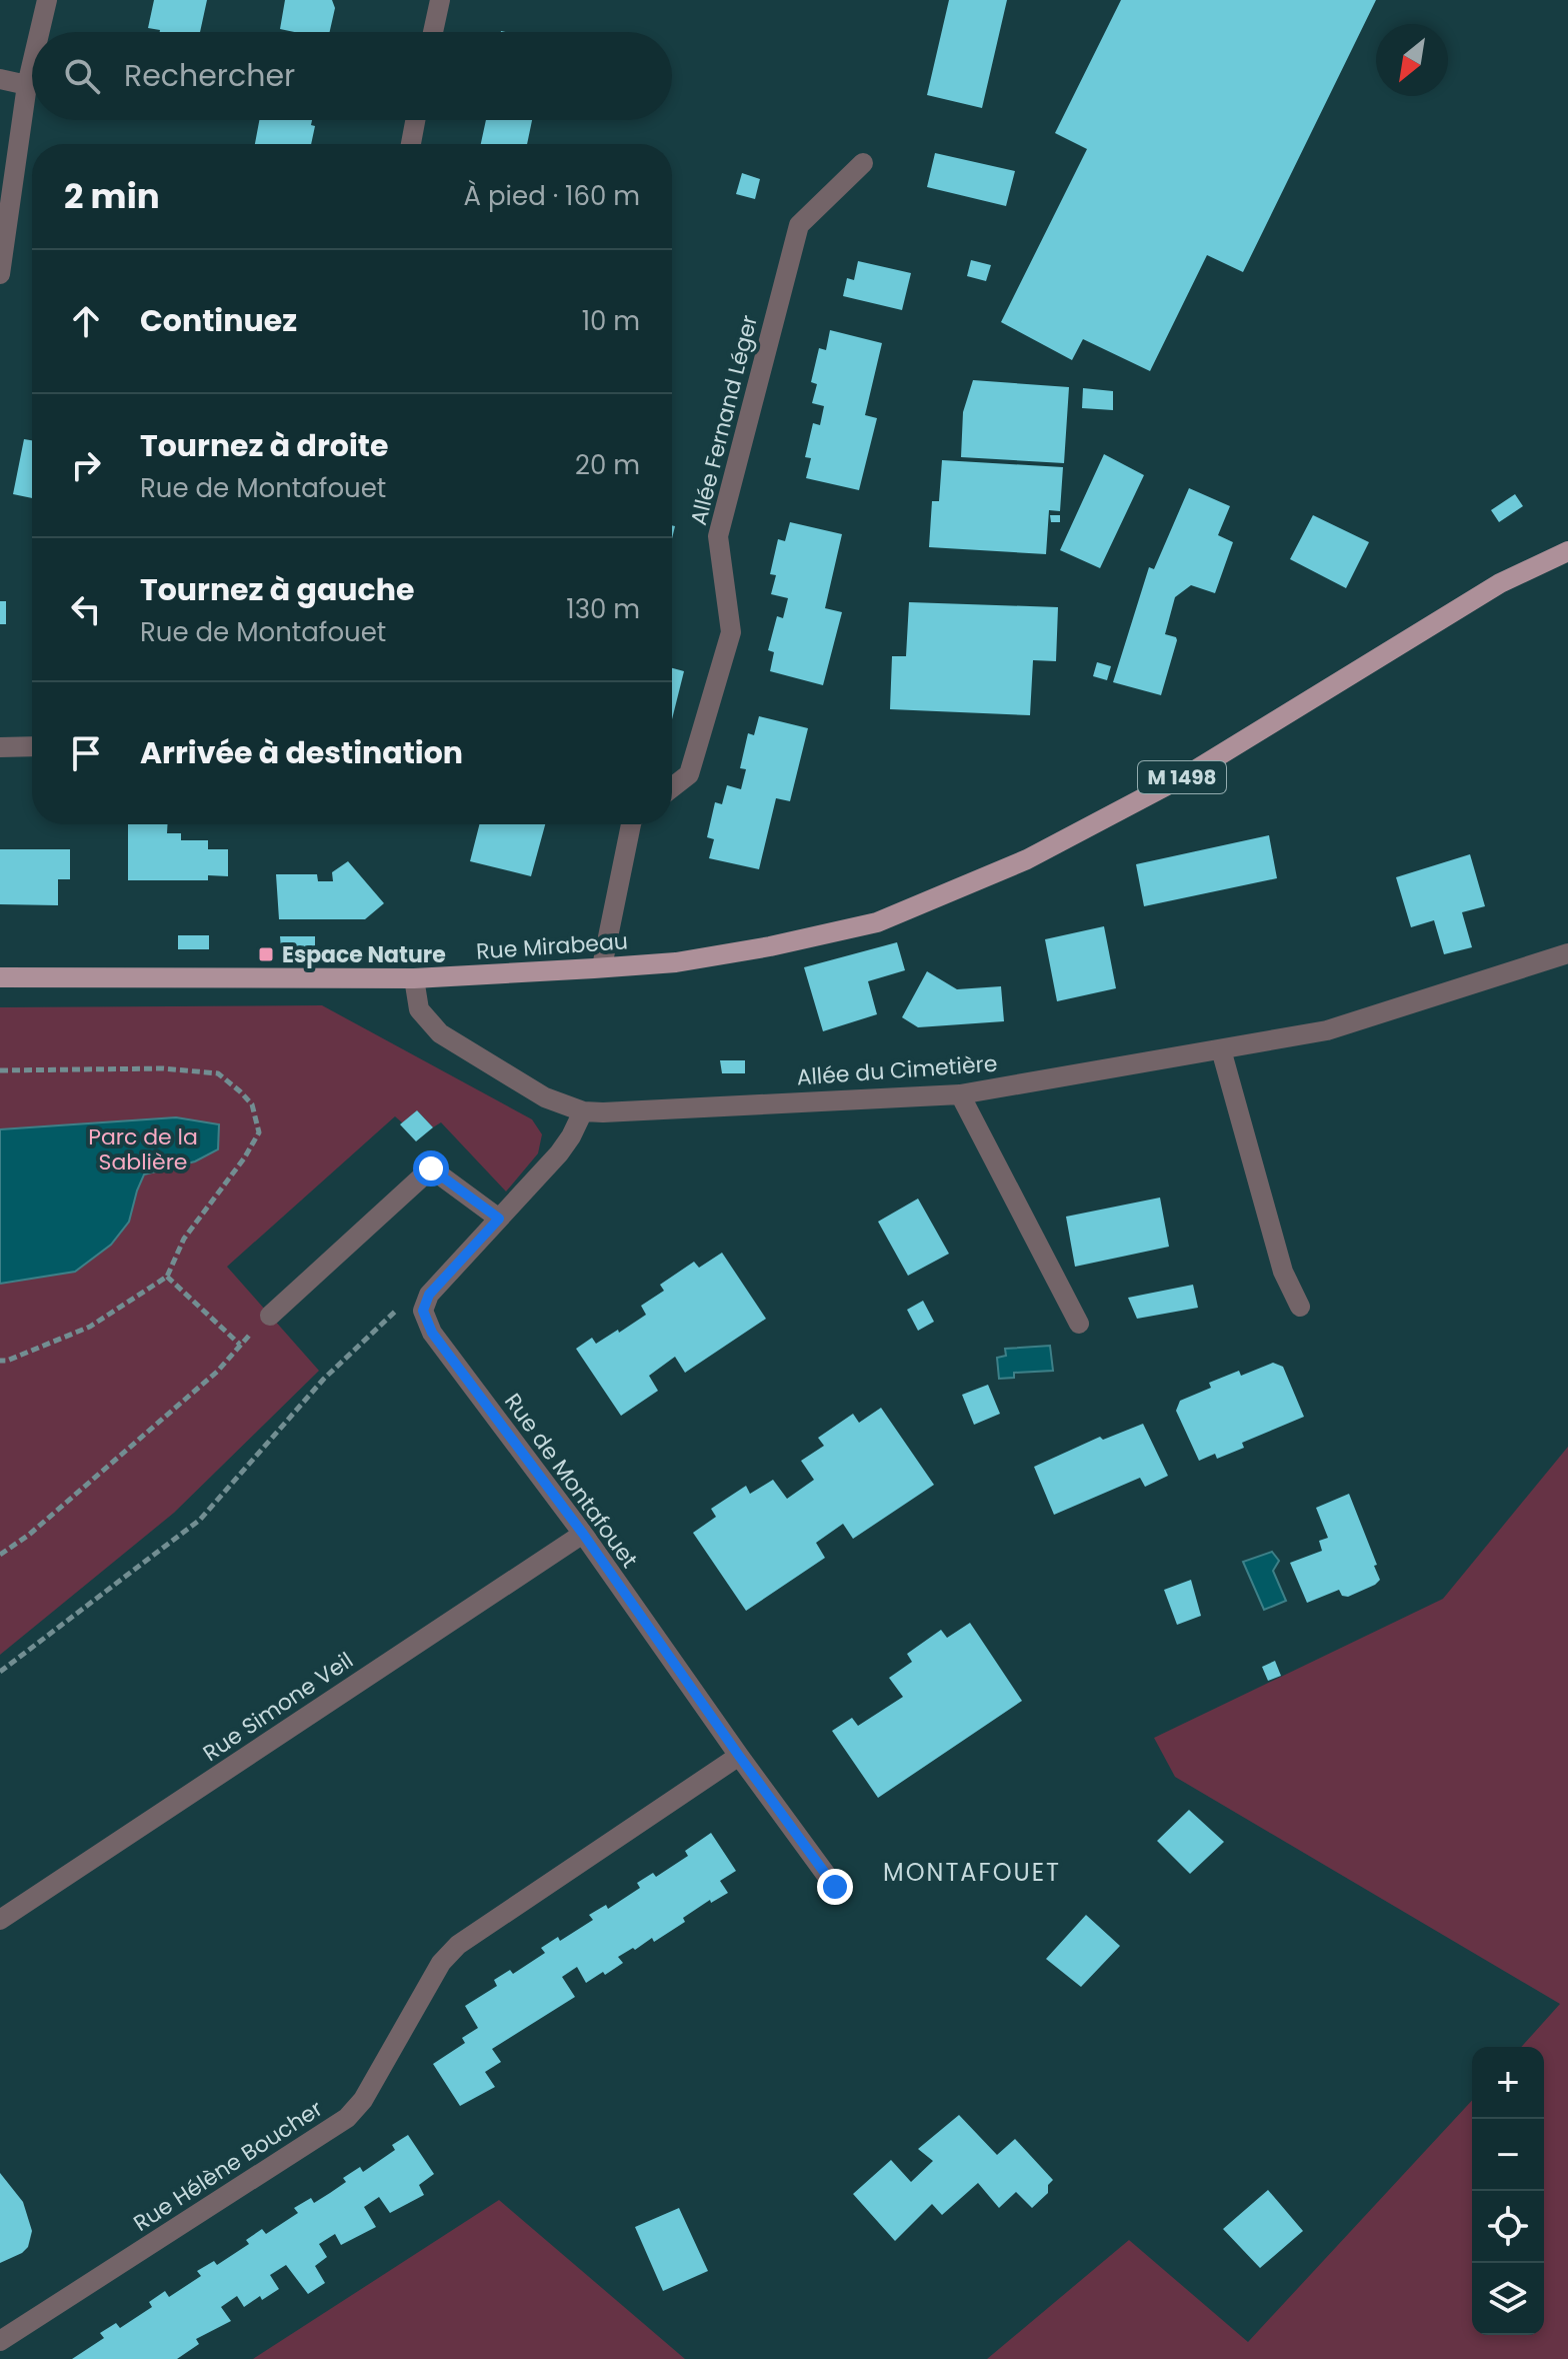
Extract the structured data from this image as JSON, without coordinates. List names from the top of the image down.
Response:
{
  "streets": {
    "main road": ["M 1498", "Rue Mirabeau"],
    "street": [
      "Allée Fernand Léger",
      "Allée du Cimetière",
      "Rue de Montafouet",
      "Rue Simone Veil",
      "Rue Hélène Boucher"
    ]
  },
  "crossings": [
    ["Rue Mirabeau", "Allée du Cimetière"],
    ["Rue de Montafouet", "Rue Simone Veil"],
    ["Rue de Montafouet", "Rue Hélène Boucher"]
  ],
  "districts": ["MONTAFOUET"],
  "parks": ["Parc de la Sablière"],
  "places": {
    "transit": ["Espace Nature"]
  },
  "north": "bottom left",
  "page": {
    "search": "Rechercher",
    "heading": ["2 min", "À pied · 160 m"],
    "list": [
      ["Continuez", "10 m"],
      ["Tournez à droite", "Rue de Montafouet", "20 m"],
      ["Tournez à gauche", "Rue de Montafouet", "130 m"],
      "Arrivée à destination"
    ],
    "map_buttons": ["+", "−"]
  }
}
